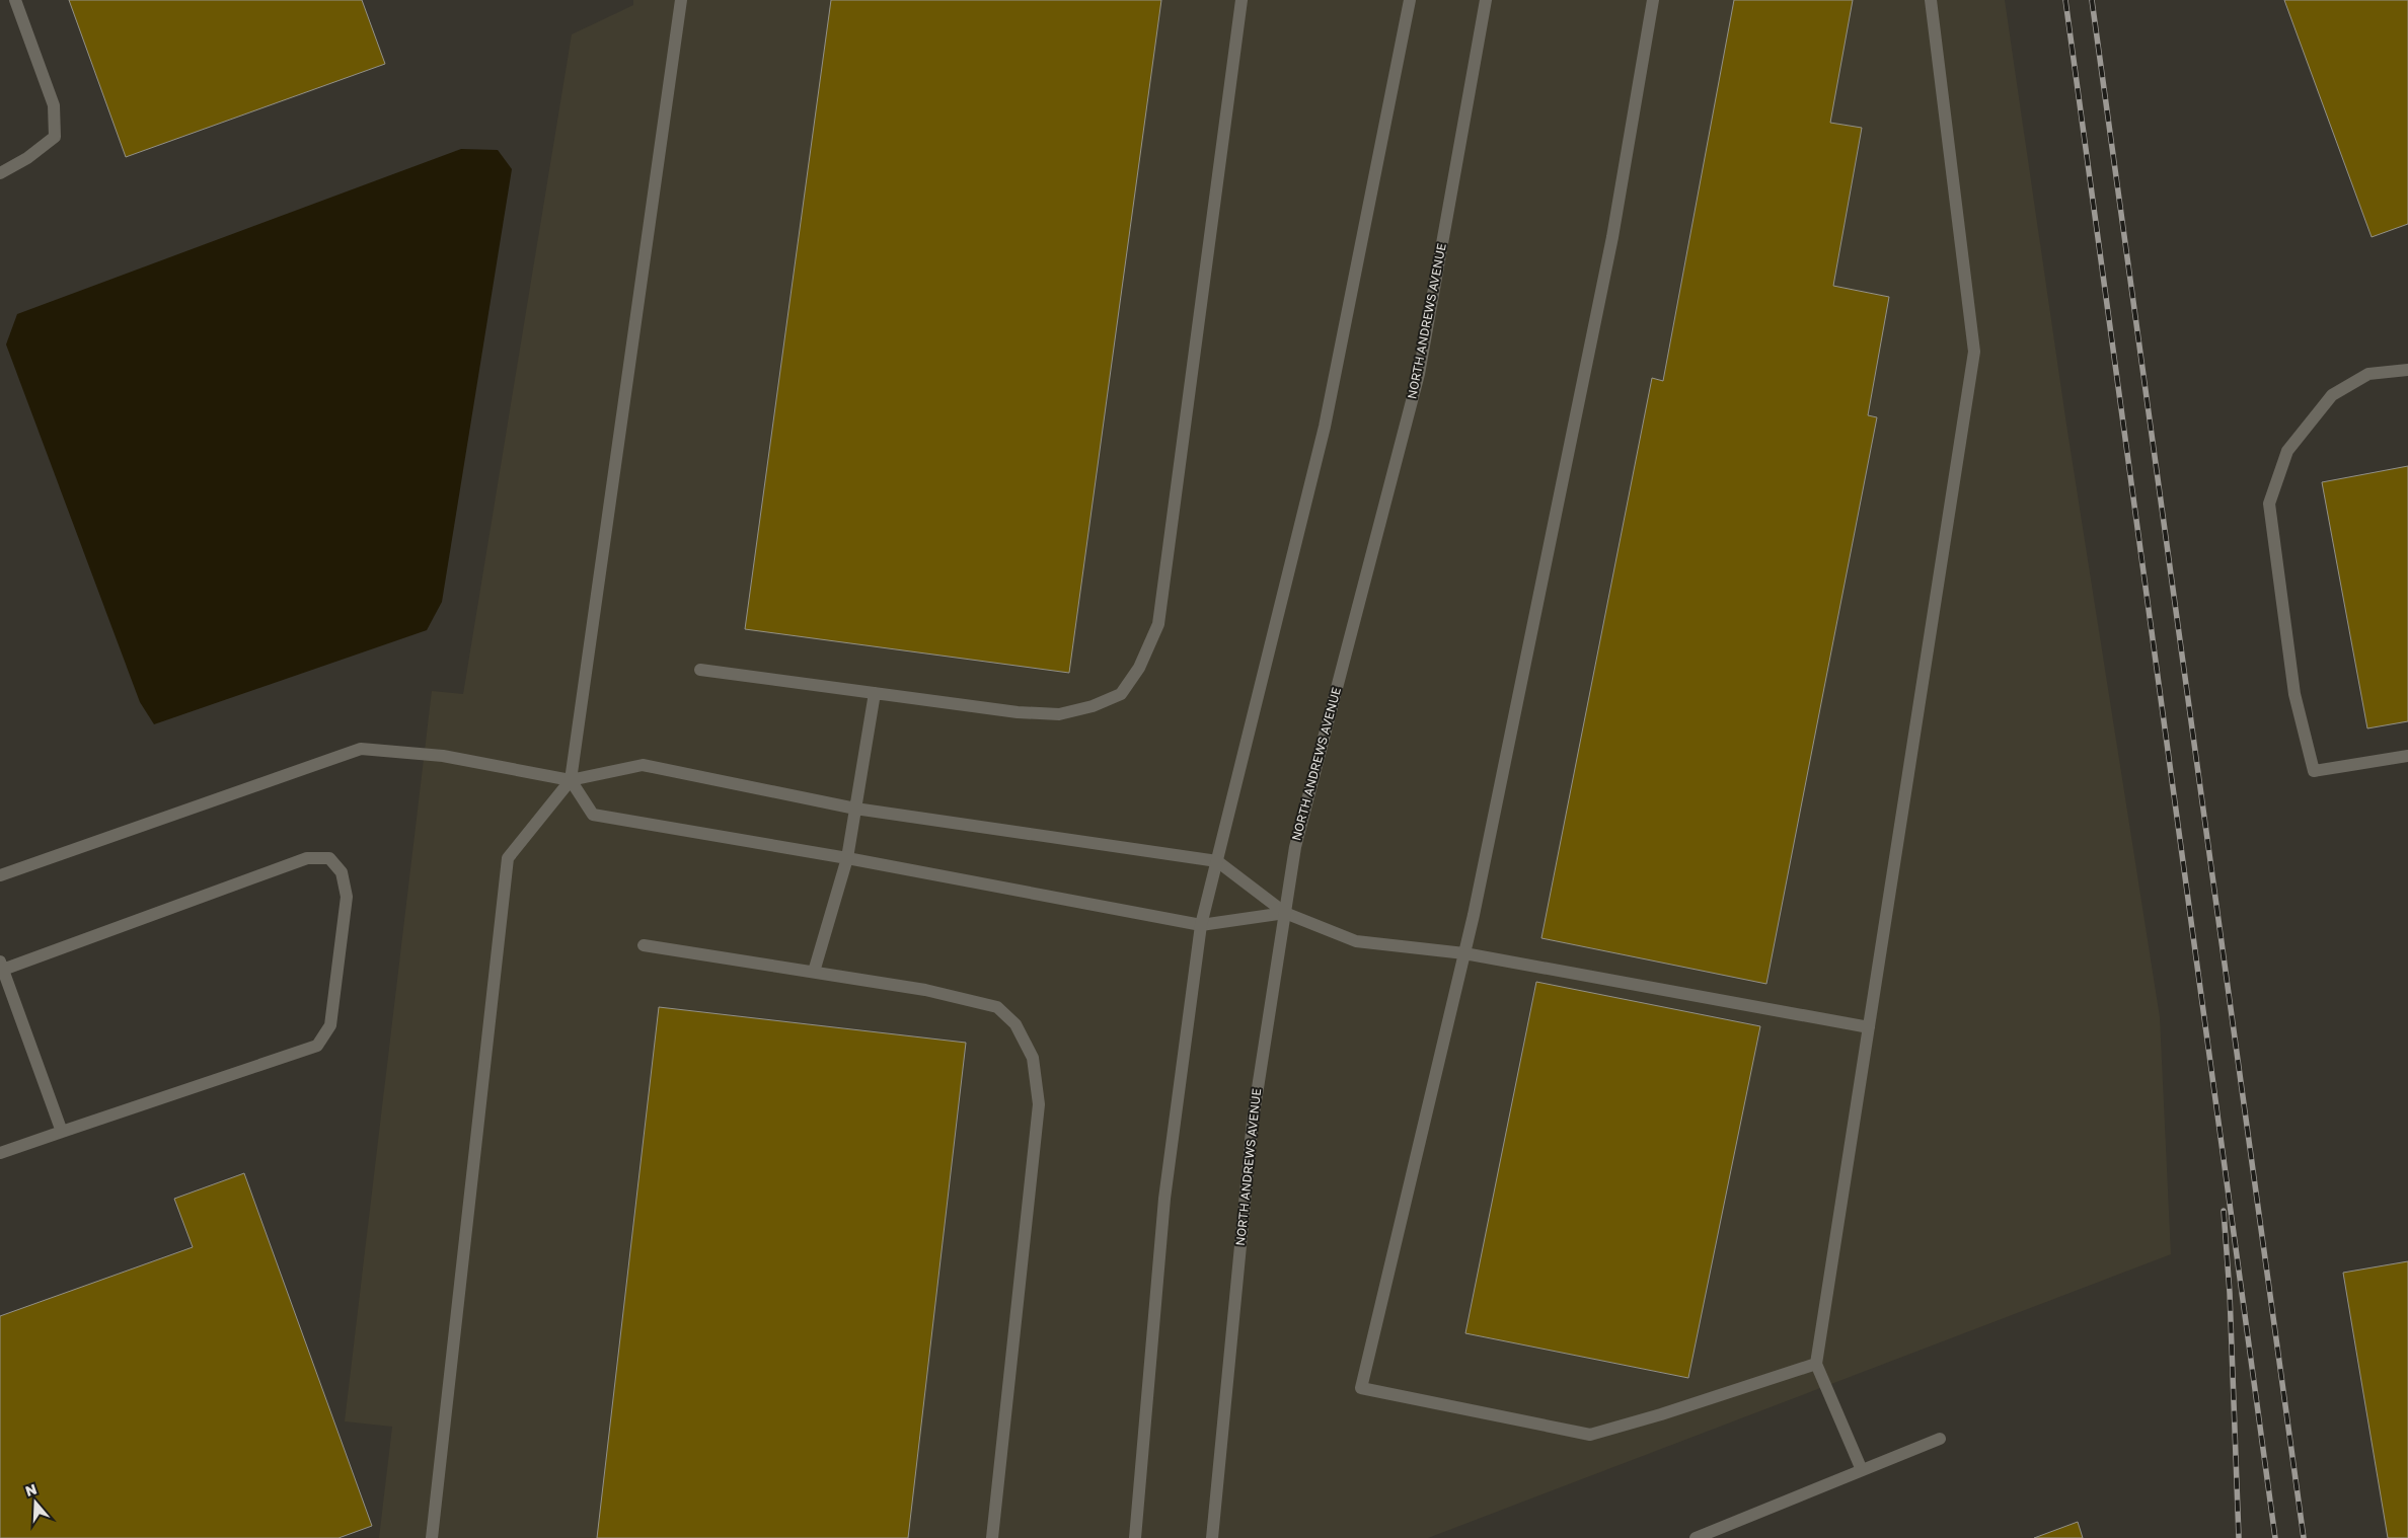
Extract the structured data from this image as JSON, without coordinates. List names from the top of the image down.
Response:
{
  "streets": {
    "street": ["NORTH ANDREWS AVENUE"]
  },
  "north": "top"
}
